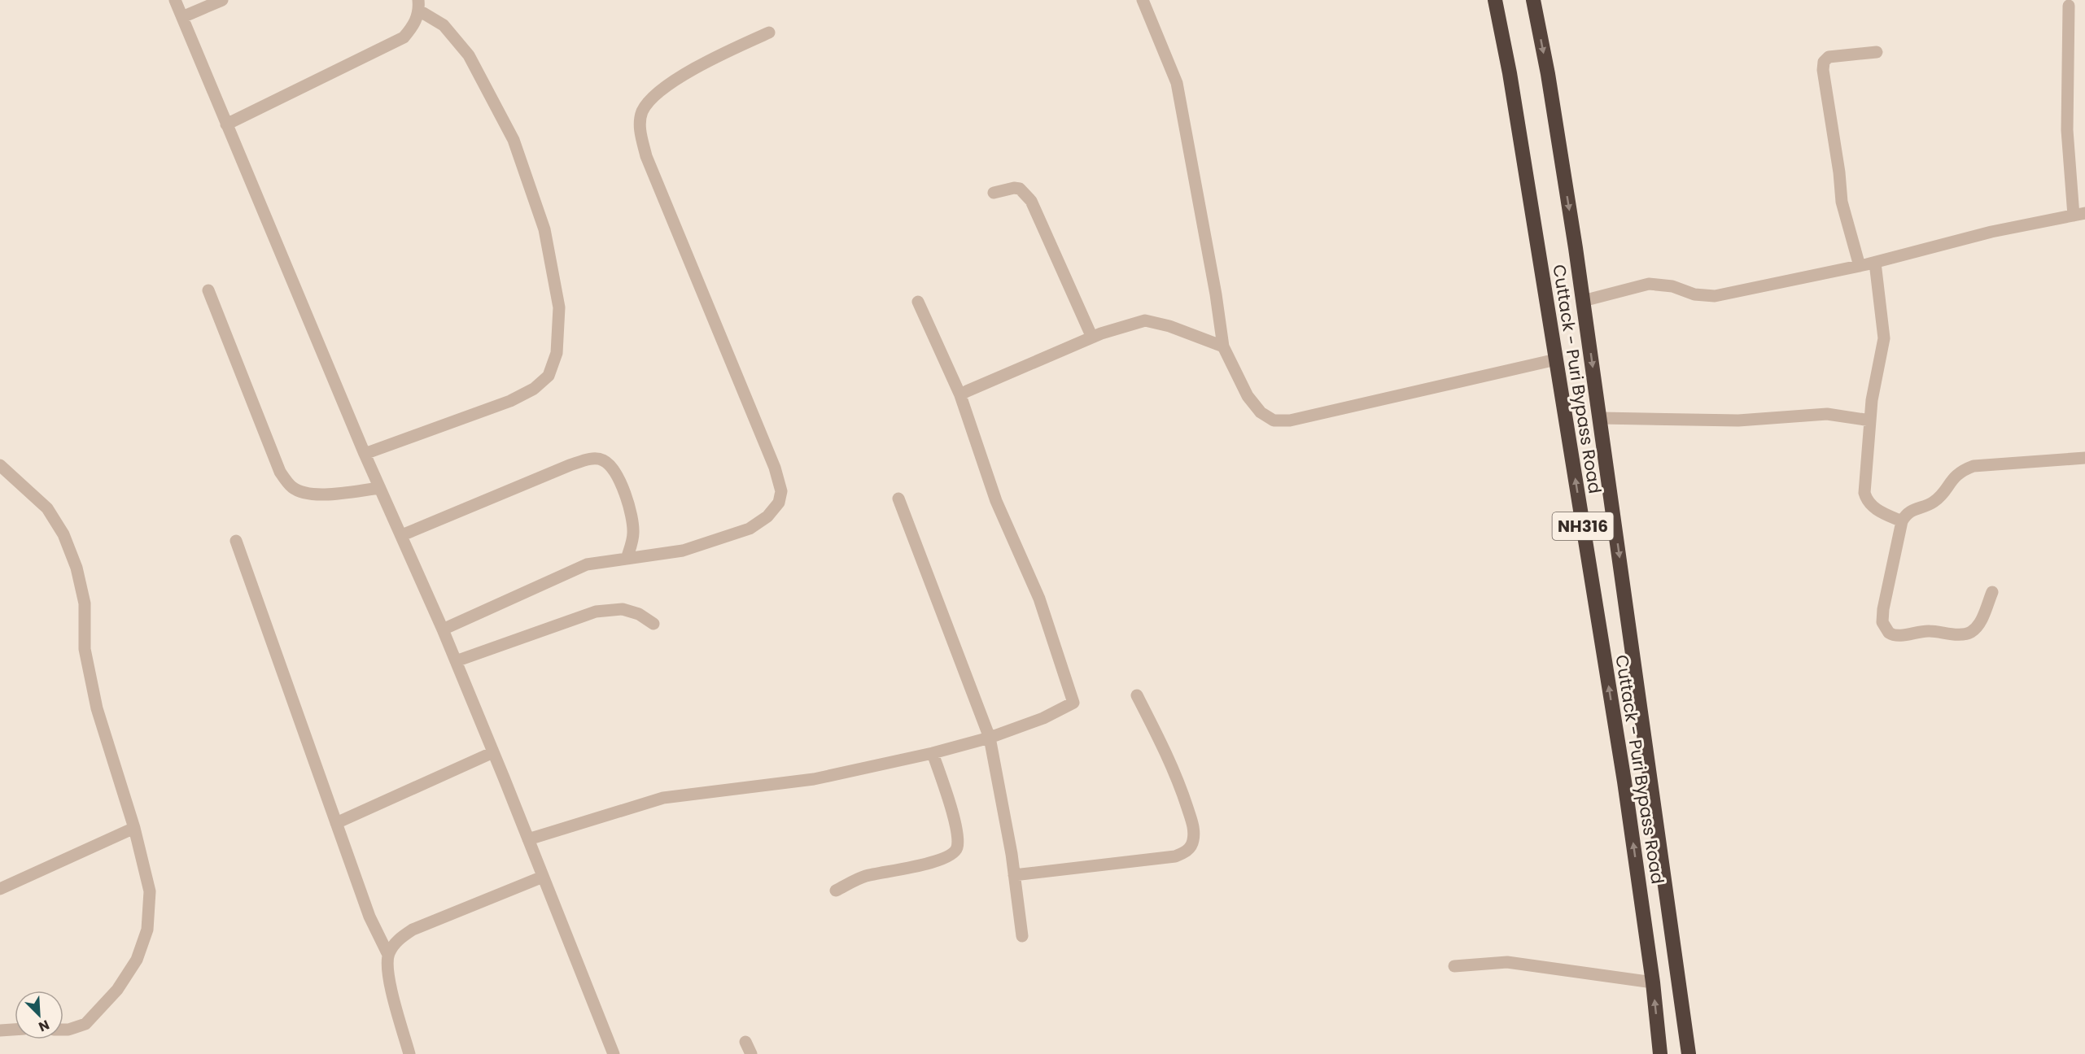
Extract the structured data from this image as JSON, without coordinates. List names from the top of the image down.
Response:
{
  "streets": {
    "highway": ["Cuttack - Puri Bypass Road", "NH316"]
  },
  "north": "bottom right"
}
